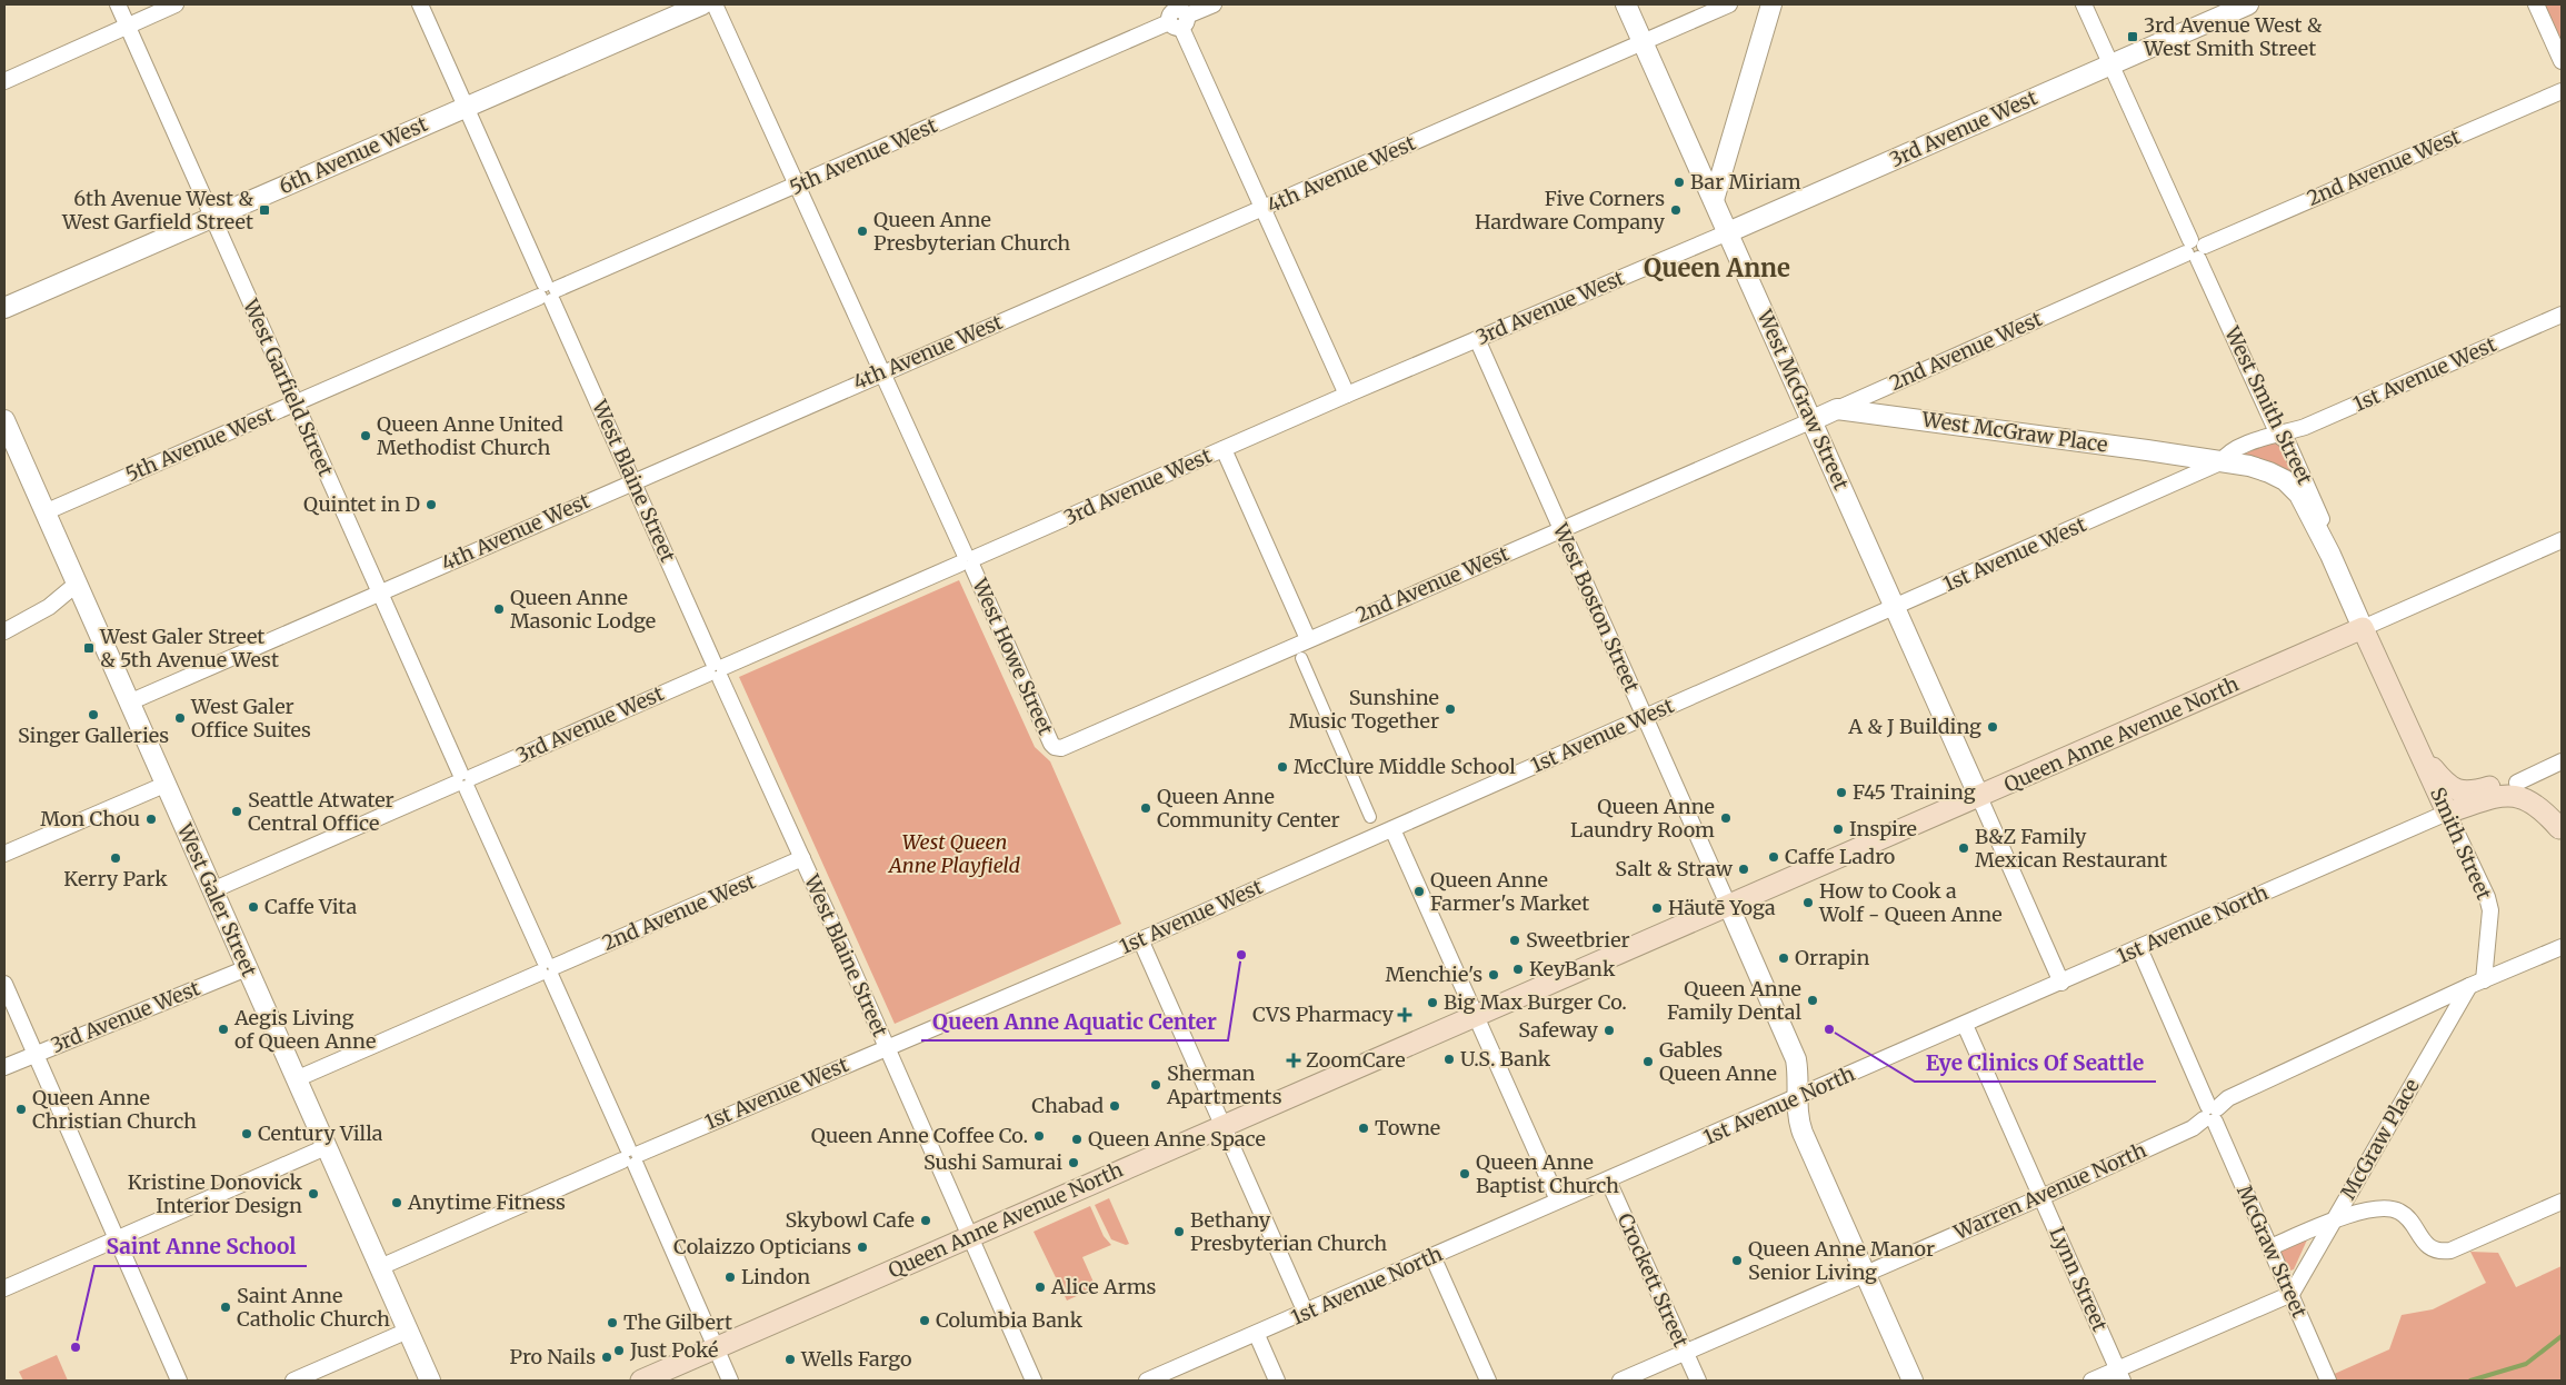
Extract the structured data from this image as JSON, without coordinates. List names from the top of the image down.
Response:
{
  "streets": {
    "main road": ["Queen Anne Avenue North", "Smith Street", "1st Avenue North"],
    "street": [
      "3rd Avenue West",
      "6th Avenue West",
      "5th Avenue West",
      "2nd Avenue West",
      "4th Avenue West",
      "1st Avenue West",
      "West Garfield Street",
      "West McGraw Street",
      "West Smith Street",
      "West McGraw Place",
      "West Blaine Street",
      "West Boston Street",
      "West Howe Street",
      "West Galer Street",
      "McGraw Place",
      "Warren Avenue North",
      "McGraw Street",
      "Lynn Street",
      "Crockett Street"
    ]
  },
  "crossings": [
    ["3rd Avenue West", "West Garfield Street"],
    ["3rd Avenue West", "West McGraw Street"],
    ["3rd Avenue West", "West Smith Street"],
    ["3rd Avenue West", "West Blaine Street"],
    ["3rd Avenue West", "West Boston Street"],
    ["3rd Avenue West", "West Howe Street"],
    ["3rd Avenue West", "West Galer Street"],
    ["6th Avenue West", "West Garfield Street"],
    ["6th Avenue West", "West Blaine Street"],
    ["5th Avenue West", "West Garfield Street"],
    ["5th Avenue West", "West Blaine Street"],
    ["5th Avenue West", "West Howe Street"],
    ["5th Avenue West", "West Galer Street"],
    ["2nd Avenue West", "West Garfield Street"],
    ["2nd Avenue West", "West McGraw Street"],
    ["2nd Avenue West", "West Smith Street"],
    ["2nd Avenue West", "West McGraw Place"],
    ["2nd Avenue West", "West Blaine Street"],
    ["2nd Avenue West", "West Boston Street"],
    ["2nd Avenue West", "West Howe Street"],
    ["2nd Avenue West", "West Galer Street"],
    ["4th Avenue West", "West Garfield Street"],
    ["4th Avenue West", "West McGraw Street"],
    ["4th Avenue West", "West Blaine Street"],
    ["4th Avenue West", "West Howe Street"],
    ["4th Avenue West", "West Galer Street"],
    ["1st Avenue West", "West Garfield Street"],
    ["1st Avenue West", "West McGraw Street"],
    ["1st Avenue West", "West Smith Street"],
    ["1st Avenue West", "West McGraw Place"],
    ["1st Avenue West", "West Blaine Street"],
    ["1st Avenue West", "West Boston Street"],
    ["1st Avenue West", "West Galer Street"],
    ["West Garfield Street", "Queen Anne Avenue North"],
    ["West McGraw Street", "Queen Anne Avenue North"],
    ["West Smith Street", "West McGraw Place"],
    ["West Smith Street", "Queen Anne Avenue North"],
    ["West Smith Street", "Smith Street"],
    ["West Blaine Street", "Queen Anne Avenue North"],
    ["West Boston Street", "Queen Anne Avenue North"],
    ["Queen Anne Avenue North", "Smith Street"],
    ["Smith Street", "1st Avenue North"],
    ["Smith Street", "Warren Avenue North"],
    ["1st Avenue North", "McGraw Street"],
    ["1st Avenue North", "Lynn Street"],
    ["1st Avenue North", "Crockett Street"],
    ["McGraw Place", "Warren Avenue North"],
    ["McGraw Place", "McGraw Street"],
    ["Warren Avenue North", "McGraw Street"],
    ["Warren Avenue North", "Lynn Street"],
    ["Warren Avenue North", "Crockett Street"]
  ],
  "districts": ["Queen Anne"],
  "parks": ["West Queen Anne Playfield"],
  "places": {
    "transit": ["3rd Avenue West & West Smith Street", "6th Avenue West & West Garfield Street", "West Galer Street & 5th Avenue West"],
    "other": [
      "Bar Miriam",
      "Five Corners Hardware Company",
      "Queen Anne Presbyterian Church",
      "Queen Anne United Methodist Church",
      "Quintet in D",
      "Queen Anne Masonic Lodge",
      "Sunshine Music Together",
      "Singer Galleries",
      "West Galer Office Suites",
      "A & J Building",
      "McClure Middle School",
      "F45 Training",
      "Queen Anne Community Center",
      "Seattle Atwater Central Office",
      "Queen Anne Laundry Room",
      "Mon Chou",
      "Inspire",
      "B&Z Family Mexican Restaurant",
      "Caffe Ladro",
      "Kerry Park",
      "Salt & Straw",
      "Queen Anne Farmer's Market",
      "How to Cook a Wolf - Queen Anne",
      "Caffe Vita",
      "Häutē Yoga",
      "Sweetbrier",
      "Queen Anne Aquatic Center",
      "Orrapin",
      "KeyBank",
      "Menchie's",
      "Queen Anne Family Dental",
      "Big Max Burger Co.",
      "Aegis Living of Queen Anne",
      "Eye Clinics Of Seattle",
      "Safeway",
      "U.S. Bank",
      "Gables Queen Anne",
      "Sherman Apartments",
      "Chabad",
      "Queen Anne Christian Church",
      "Towne",
      "Century Villa",
      "Queen Anne Coffee Co.",
      "Queen Anne Space",
      "Sushi Samurai",
      "Queen Anne Baptist Church",
      "Kristine Donovick Interior Design",
      "Anytime Fitness",
      "Skybowl Cafe",
      "Bethany Presbyterian Church",
      "Colaizzo Opticians",
      "Queen Anne Manor Senior Living",
      "Lindon",
      "Alice Arms",
      "Saint Anne Catholic Church",
      "Columbia Bank",
      "The Gilbert",
      "Saint Anne School",
      "Just Poké",
      "Pro Nails",
      "Wells Fargo"
    ],
    "health": ["CVS Pharmacy", "ZoomCare"]
  }
}
